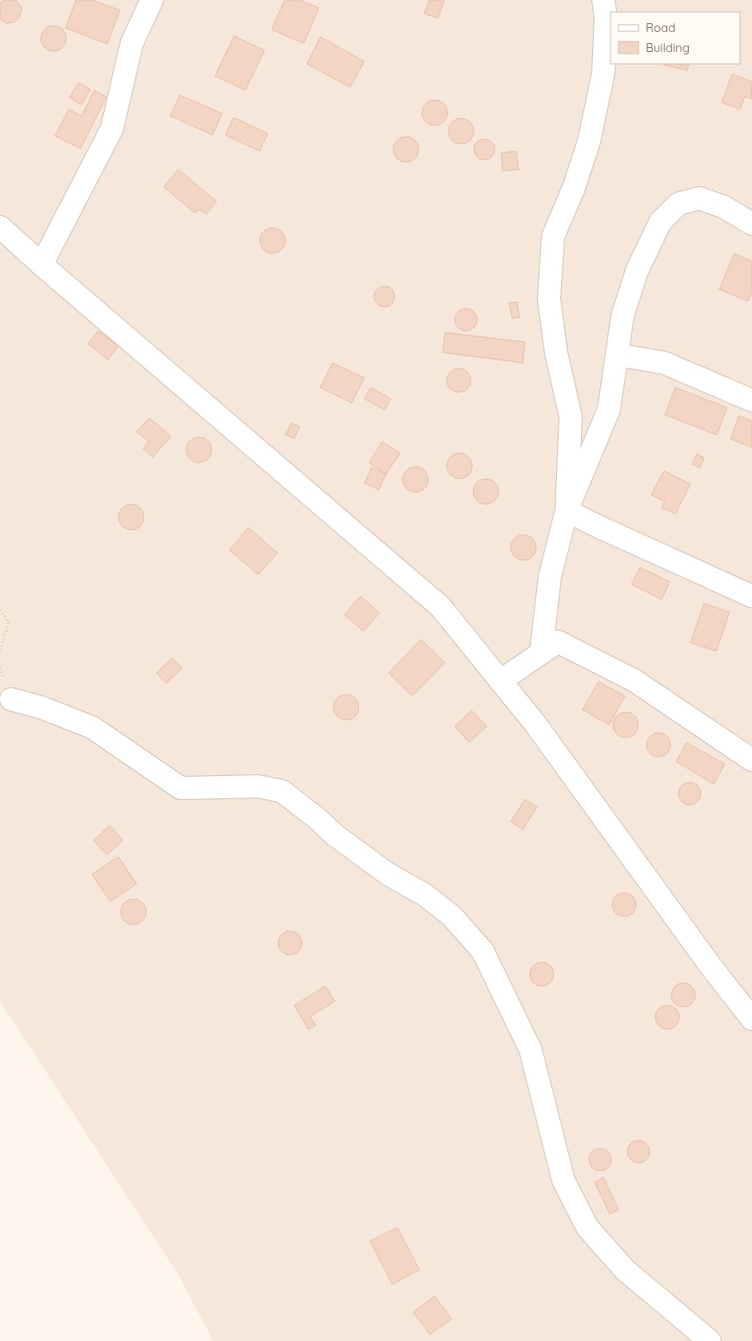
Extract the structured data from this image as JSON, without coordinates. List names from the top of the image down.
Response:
{
  "legend": ["Road", "Building"]
}
